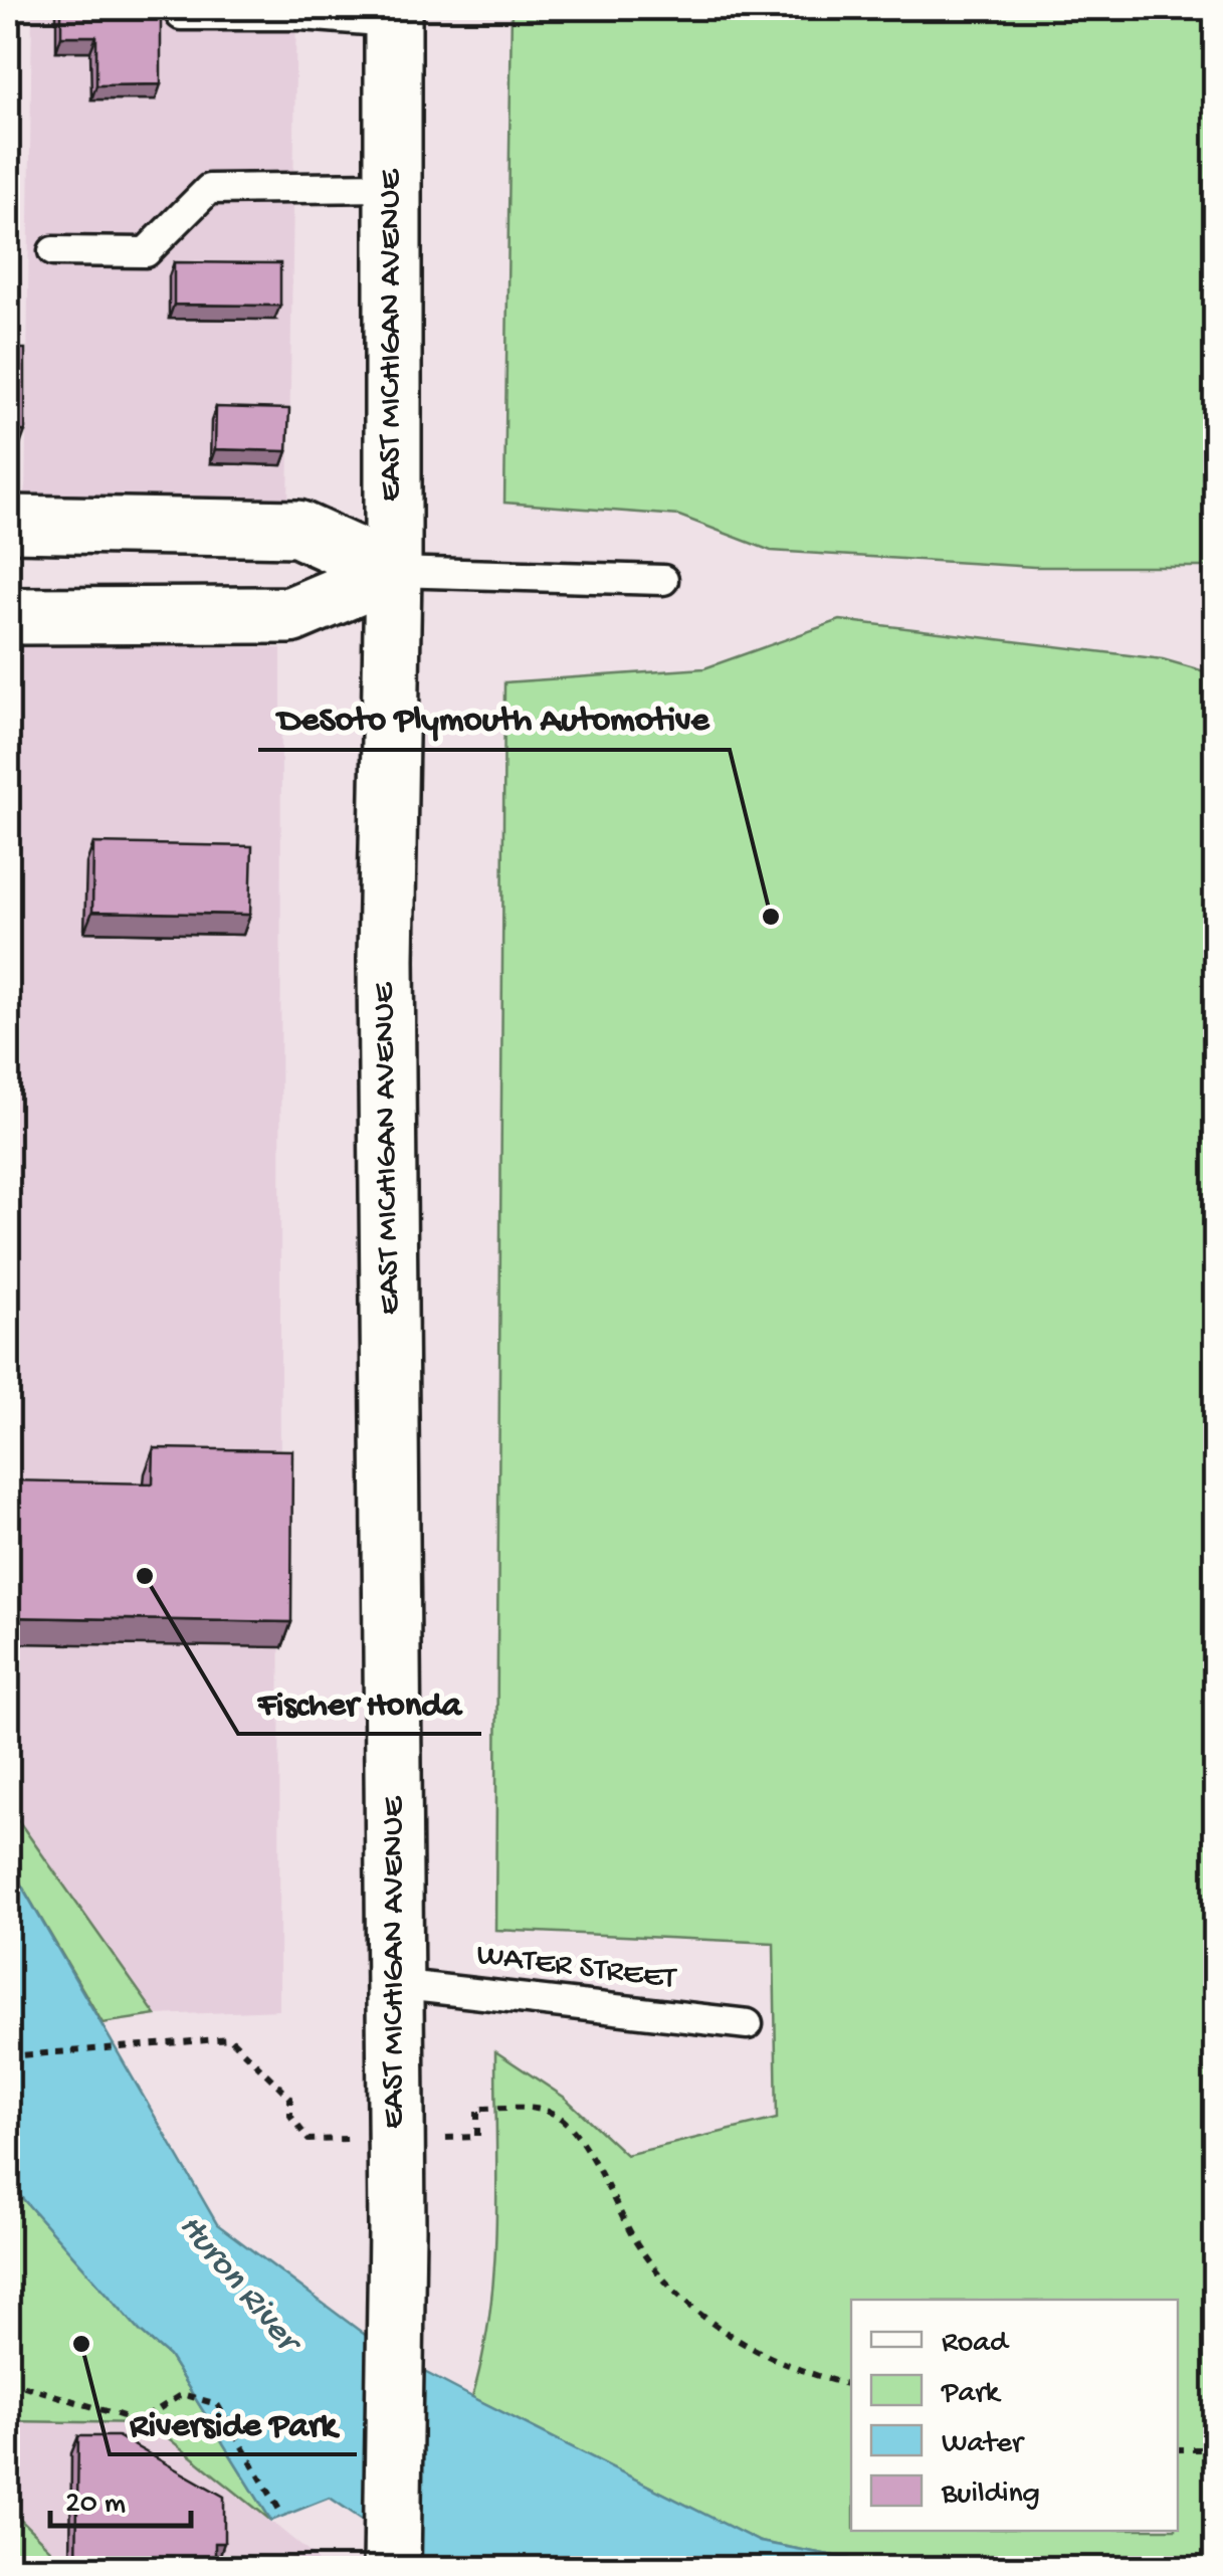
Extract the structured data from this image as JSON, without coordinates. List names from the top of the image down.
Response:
{
  "streets": {
    "main road": ["EAST MICHIGAN AVENUE"],
    "lane": ["WATER STREET"]
  },
  "crossings": [
    ["EAST MICHIGAN AVENUE", "WATER STREET"]
  ],
  "water": ["Huron River"],
  "places": ["DeSoto Plymouth Automotive", "Fischer Honda", "Riverside Park"],
  "legend": [
    "Road",
    "Park",
    "Water",
    "Building"
  ],
  "scale_bar": "20 m"
}
